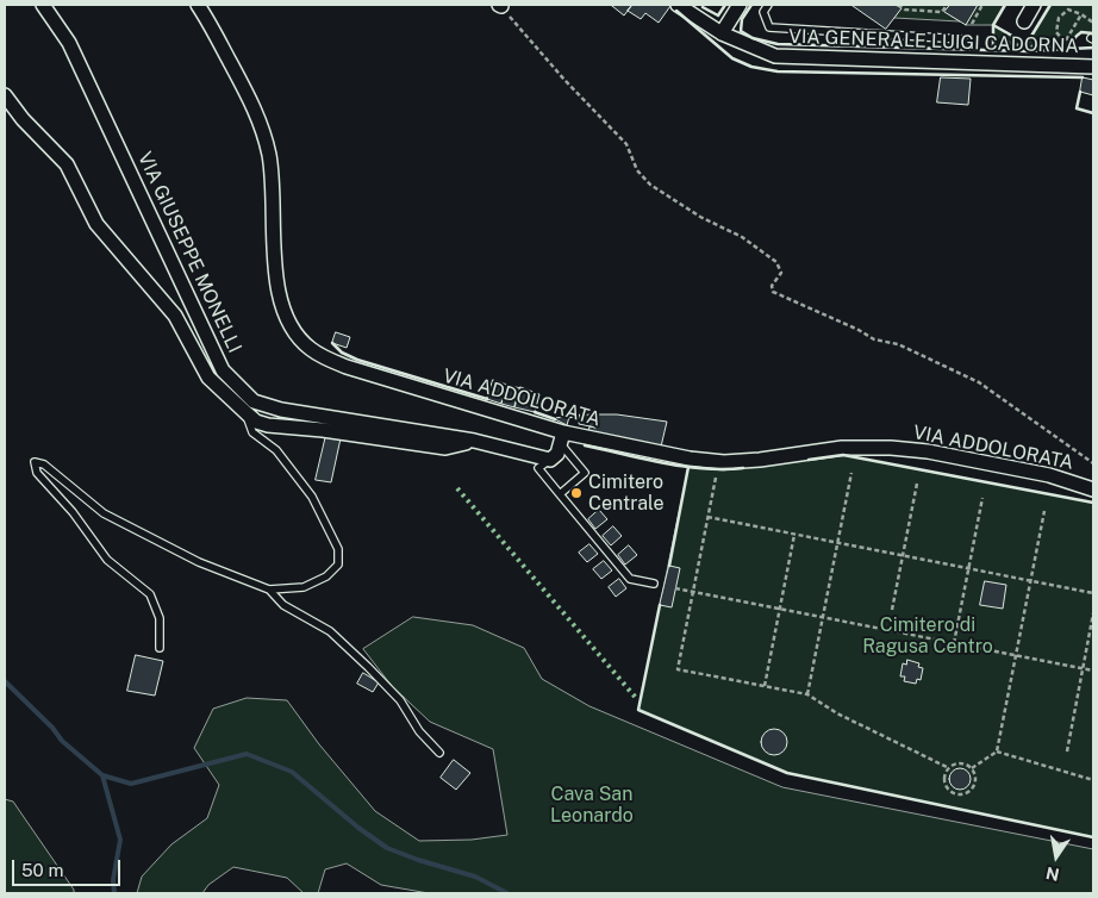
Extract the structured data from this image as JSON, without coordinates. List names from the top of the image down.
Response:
{
  "streets": {
    "street": ["VIA GENERALE LUIGI CADORNA", "VIA GIUSEPPE MONELLI", "VIA ADDOLORATA"]
  },
  "parks": ["Cimitero di Ragusa Centro", "Cava San Leonardo"],
  "places": ["Cimitero Centrale"],
  "scale_bar": "50 m",
  "north": "bottom"
}
